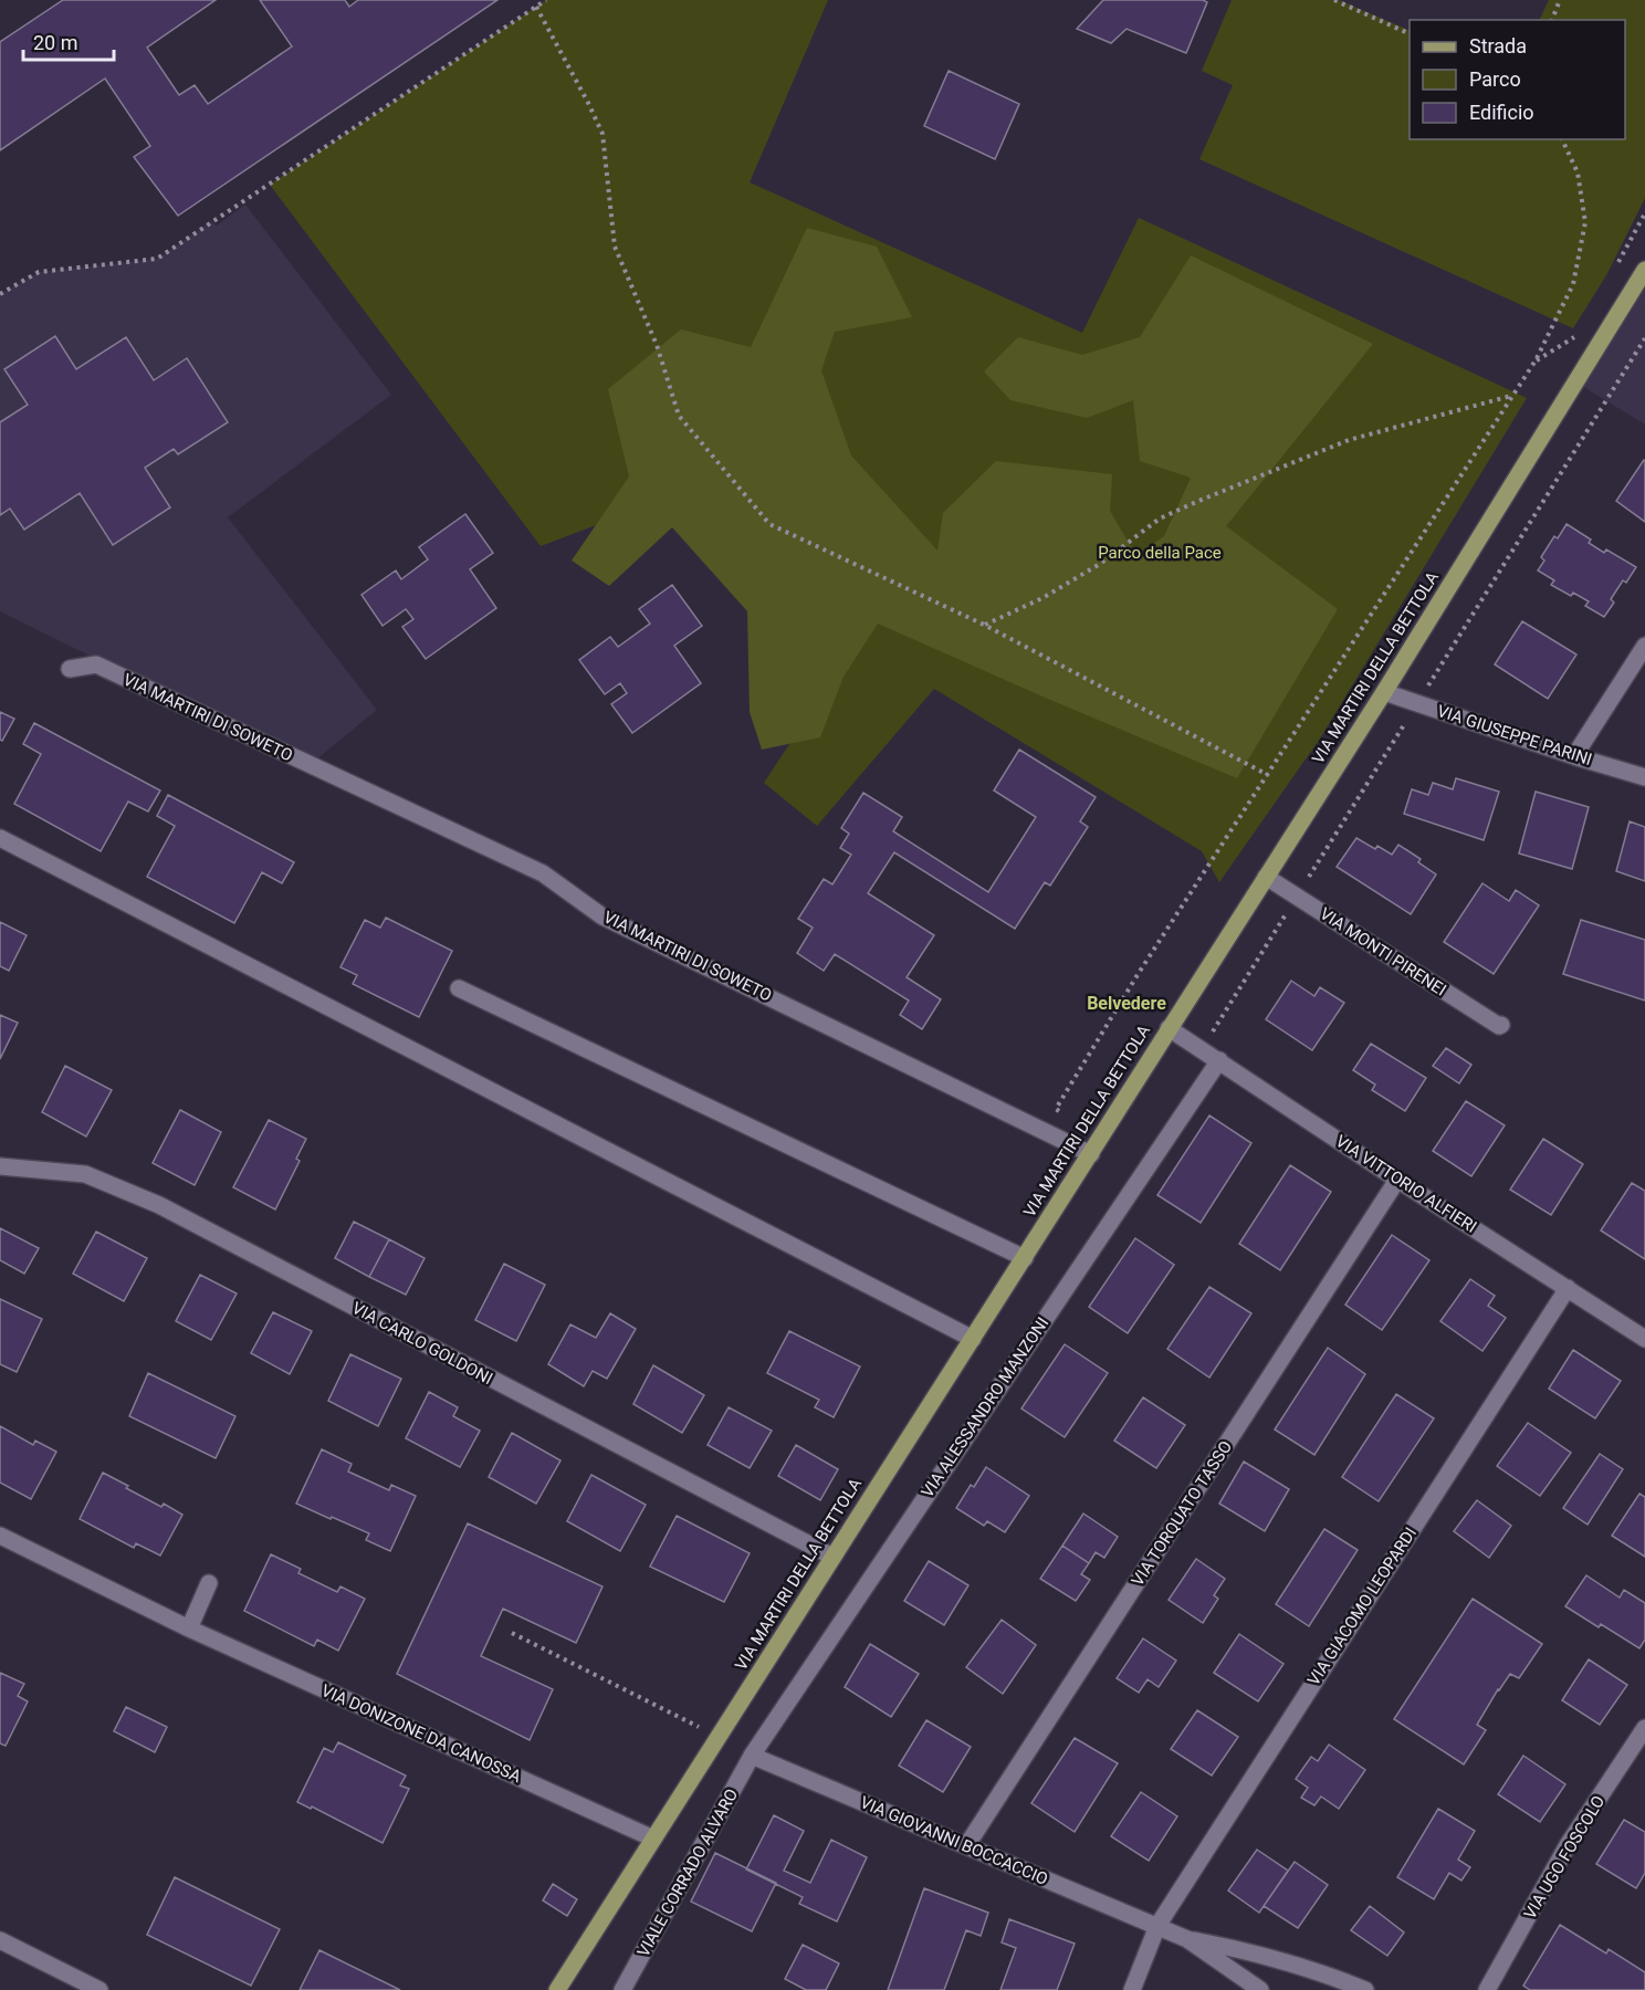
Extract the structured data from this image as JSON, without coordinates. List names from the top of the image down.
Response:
{
  "streets": {
    "main road": ["VIA MARTIRI DELLA BETTOLA"],
    "street": [
      "VIA MARTIRI DI SOWETO",
      "VIA GIUSEPPE PARINI",
      "VIA MONTI PIRENEI",
      "VIA VITTORIO ALFIERI",
      "VIA CARLO GOLDONI",
      "VIA ALESSANDRO MANZONI",
      "VIA TORQUATO TASSO",
      "VIA GIACOMO LEOPARDI",
      "VIA DONIZONE DA CANOSSA",
      "VIA GIOVANNI BOCCACCIO",
      "VIA UGO FOSCOLO",
      "VIALE CORRADO ALVARO"
    ]
  },
  "crossings": [
    ["VIA MARTIRI DELLA BETTOLA", "VIA MARTIRI DI SOWETO"],
    ["VIA MARTIRI DELLA BETTOLA", "VIA GIUSEPPE PARINI"],
    ["VIA MARTIRI DELLA BETTOLA", "VIA MONTI PIRENEI"],
    ["VIA MARTIRI DELLA BETTOLA", "VIA VITTORIO ALFIERI"],
    ["VIA MARTIRI DELLA BETTOLA", "VIA CARLO GOLDONI"],
    ["VIA MARTIRI DELLA BETTOLA", "VIA DONIZONE DA CANOSSA"],
    ["VIA VITTORIO ALFIERI", "VIA ALESSANDRO MANZONI"],
    ["VIA VITTORIO ALFIERI", "VIA TORQUATO TASSO"],
    ["VIA VITTORIO ALFIERI", "VIA GIACOMO LEOPARDI"],
    ["VIA ALESSANDRO MANZONI", "VIA GIOVANNI BOCCACCIO"],
    ["VIA ALESSANDRO MANZONI", "VIALE CORRADO ALVARO"],
    ["VIA TORQUATO TASSO", "VIA GIOVANNI BOCCACCIO"],
    ["VIA GIACOMO LEOPARDI", "VIA GIOVANNI BOCCACCIO"],
    ["VIA GIOVANNI BOCCACCIO", "VIALE CORRADO ALVARO"]
  ],
  "districts": ["Belvedere"],
  "parks": ["Parco della Pace"],
  "legend": ["Strada", "Parco", "Edificio"],
  "scale_bar": "20 m"
}
